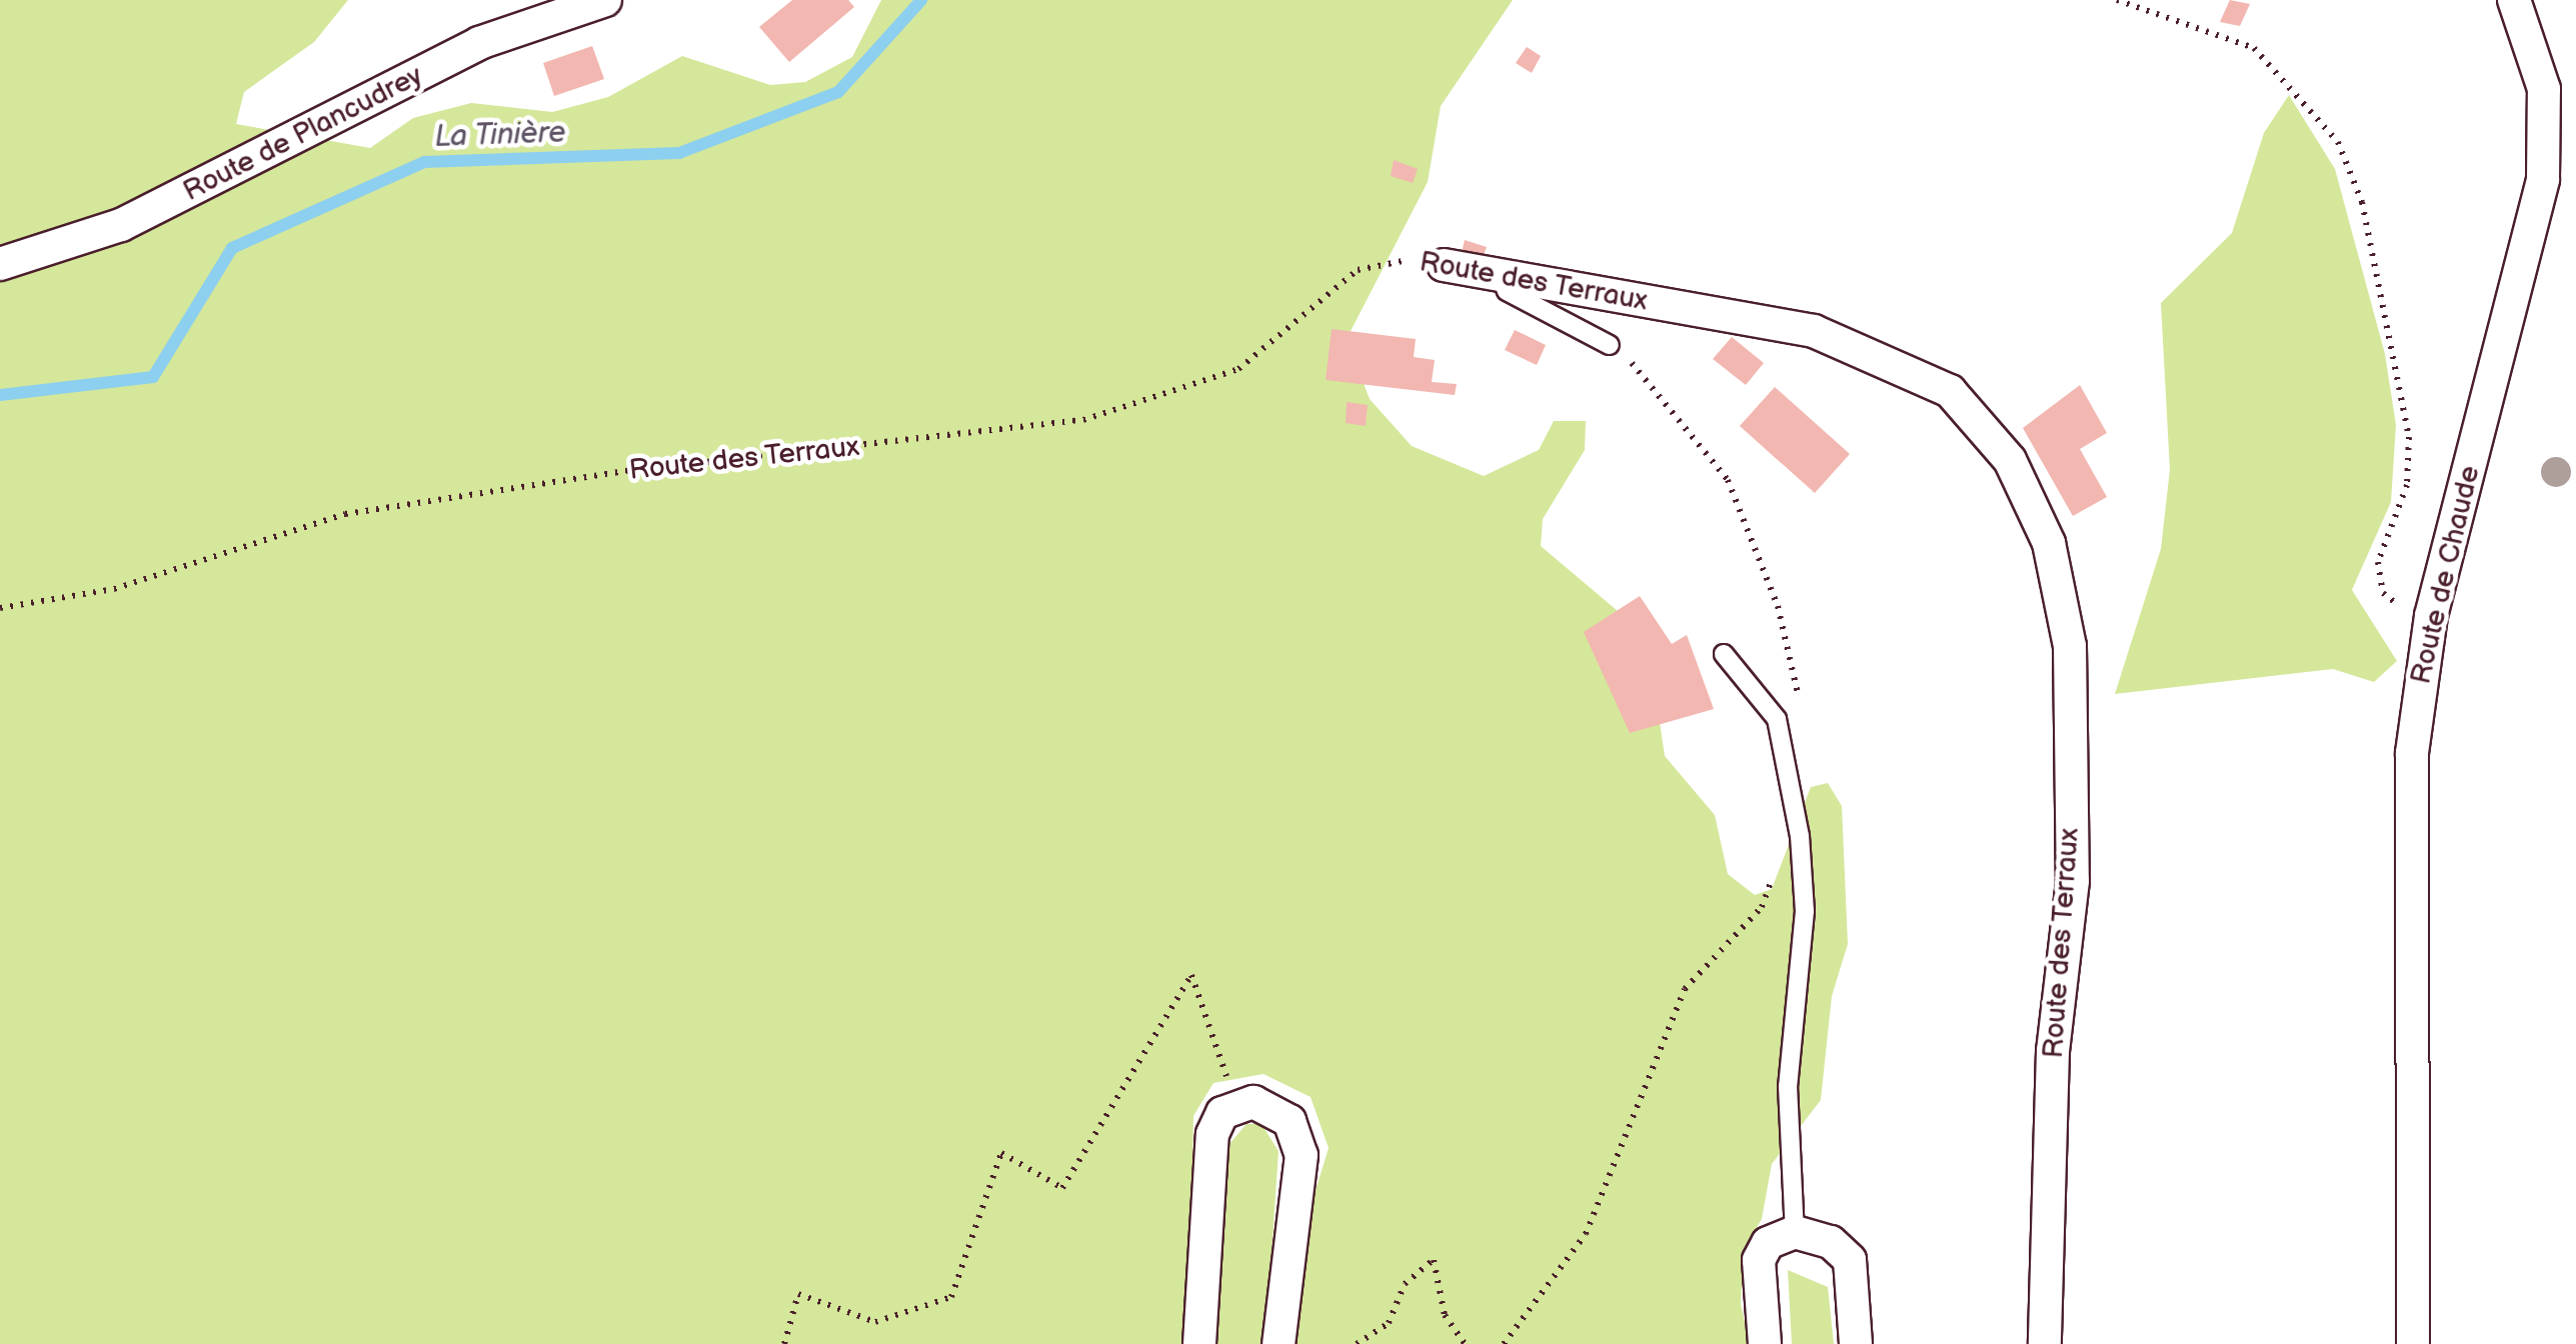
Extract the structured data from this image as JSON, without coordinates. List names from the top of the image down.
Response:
{
  "streets": {
    "street": ["Route de Plancudrey", "Route des Terraux", "Route de Chaude"]
  },
  "water": ["La Tinière"]
}
